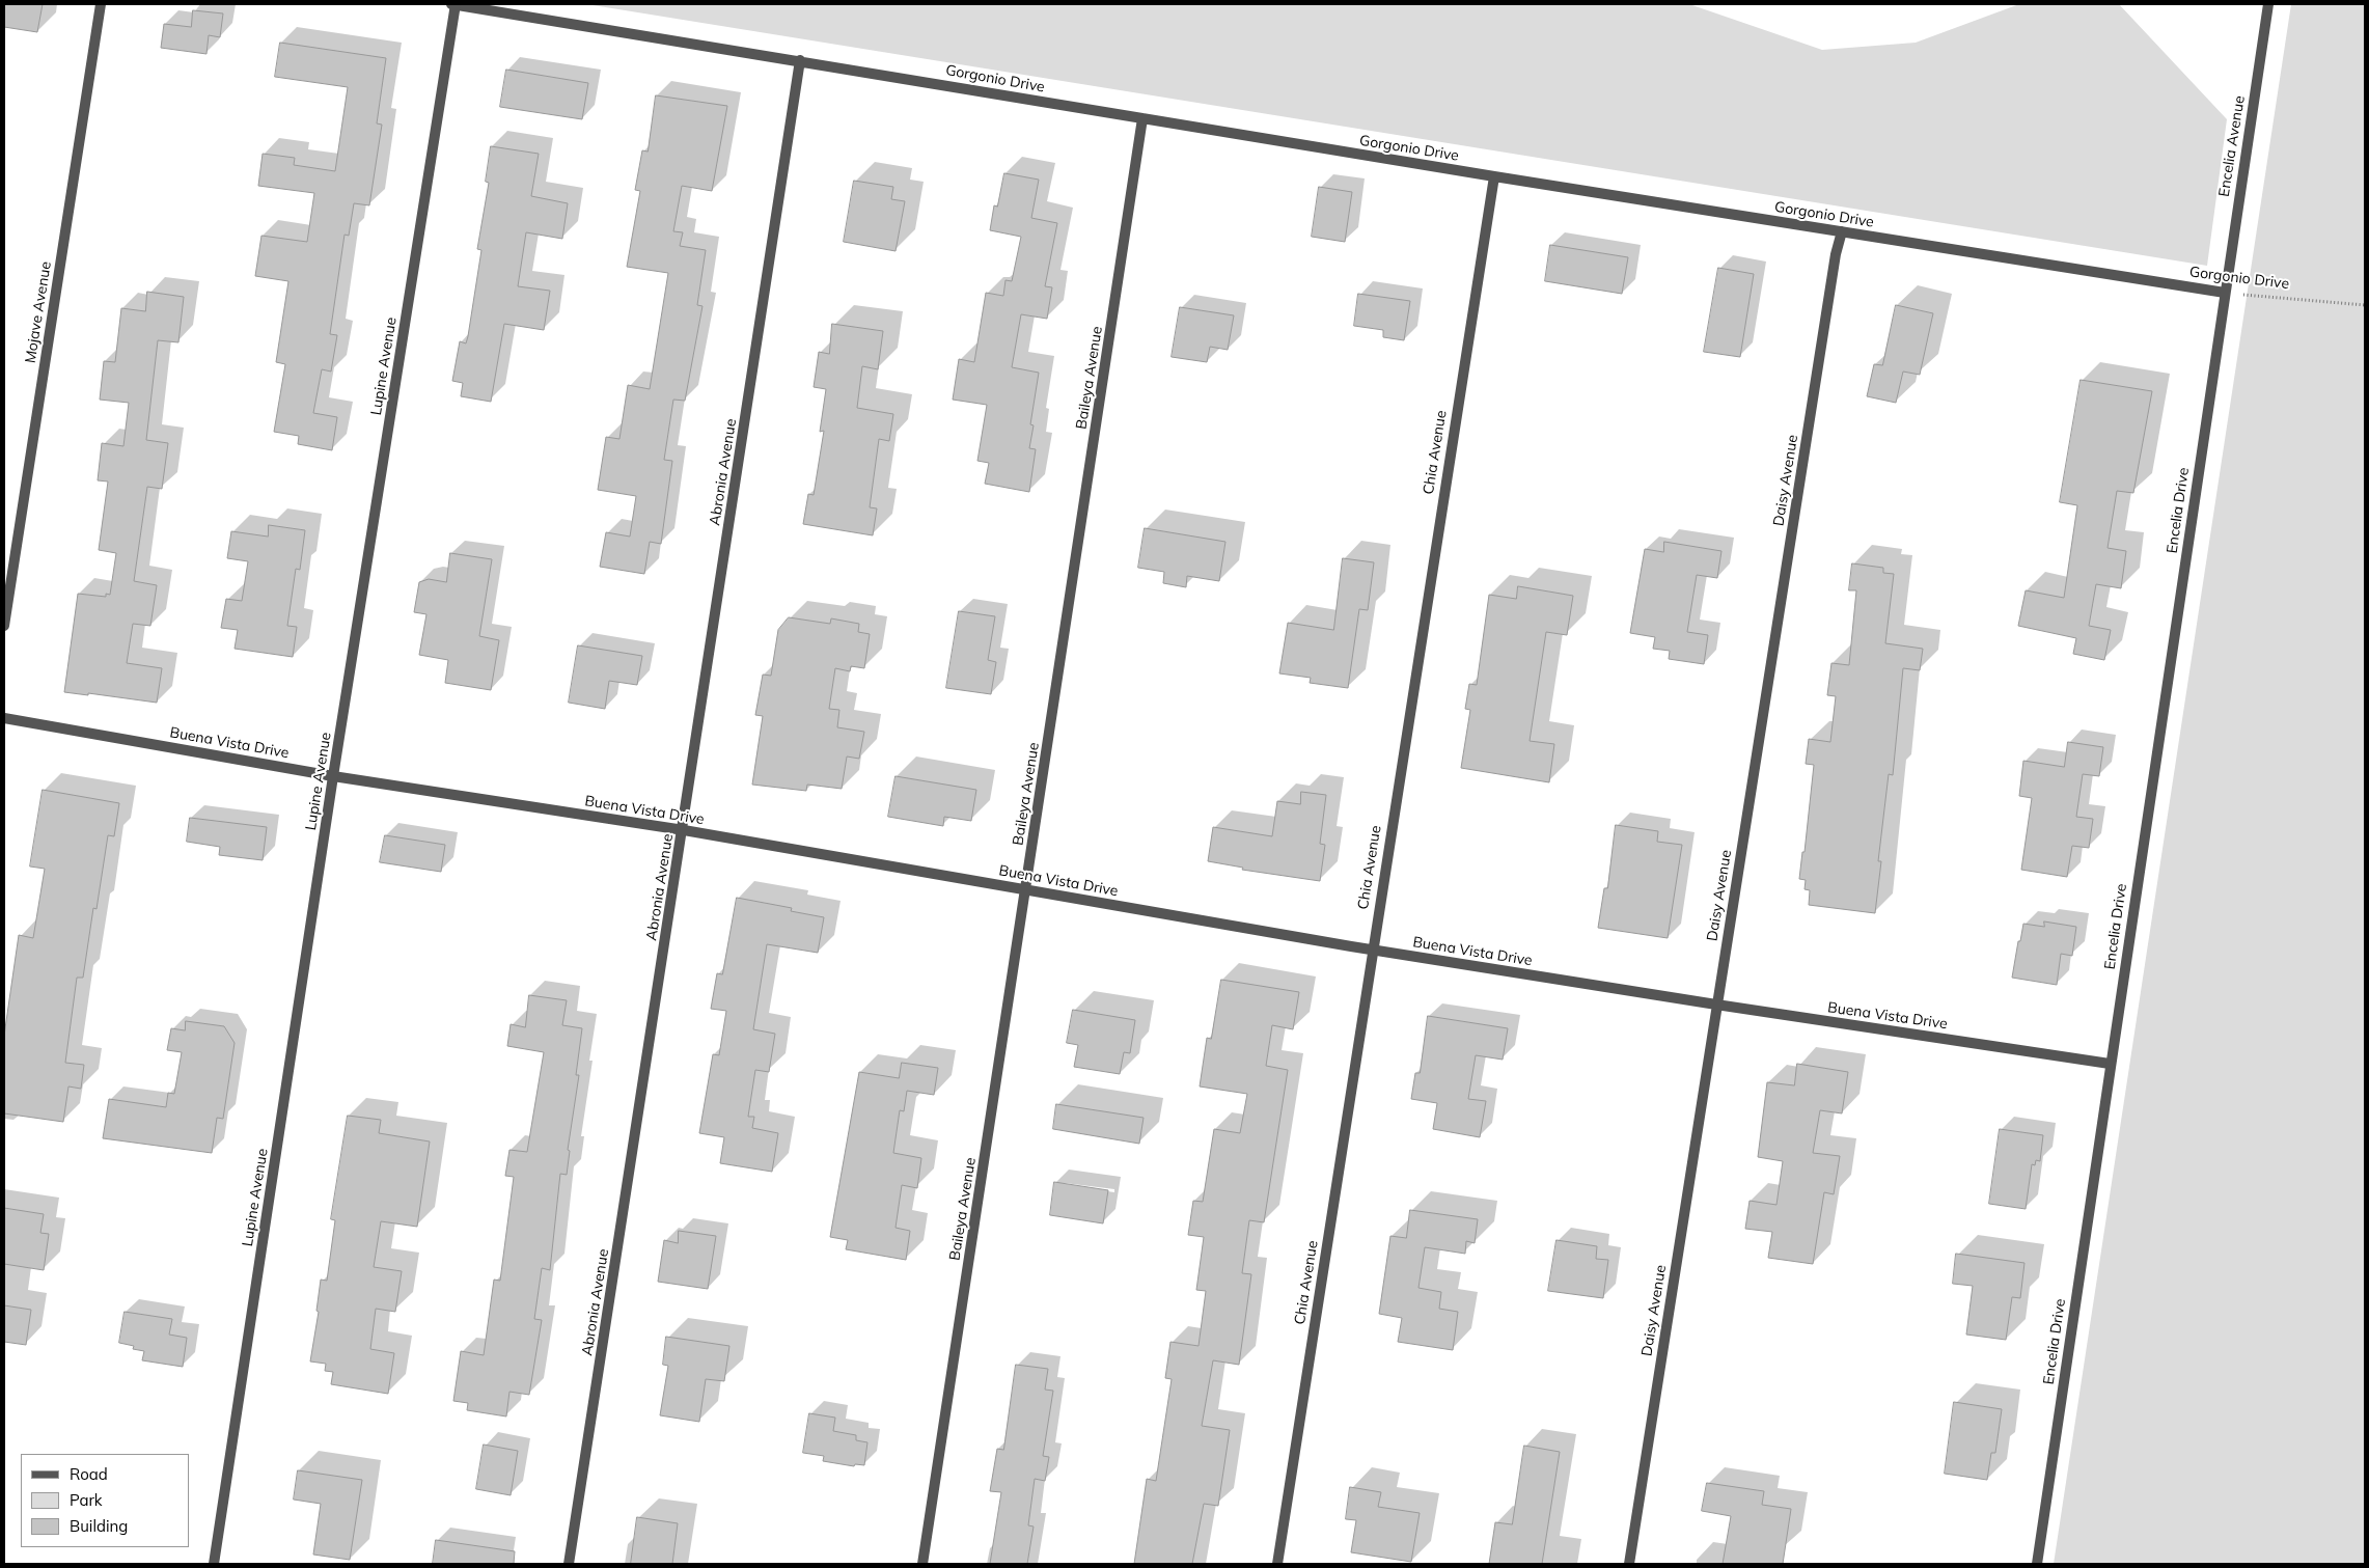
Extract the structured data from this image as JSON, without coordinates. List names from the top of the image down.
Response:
{
  "streets": {
    "street": [
      "Gorgonio Drive",
      "Encelia Avenue",
      "Mojave Avenue",
      "Lupine Avenue",
      "Baileya Avenue",
      "Chia Avenue",
      "Abronia Avenue",
      "Daisy Avenue",
      "Encelia Drive",
      "Buena Vista Drive"
    ]
  },
  "crossings": [
    ["Gorgonio Drive", "Encelia Avenue"],
    ["Gorgonio Drive", "Lupine Avenue"],
    ["Gorgonio Drive", "Baileya Avenue"],
    ["Gorgonio Drive", "Chia Avenue"],
    ["Gorgonio Drive", "Abronia Avenue"],
    ["Gorgonio Drive", "Daisy Avenue"],
    ["Gorgonio Drive", "Encelia Drive"],
    ["Encelia Avenue", "Encelia Drive"],
    ["Lupine Avenue", "Buena Vista Drive"],
    ["Baileya Avenue", "Buena Vista Drive"],
    ["Chia Avenue", "Buena Vista Drive"],
    ["Abronia Avenue", "Buena Vista Drive"],
    ["Daisy Avenue", "Buena Vista Drive"],
    ["Encelia Drive", "Buena Vista Drive"]
  ],
  "legend": ["Road", "Park", "Building"]
}
